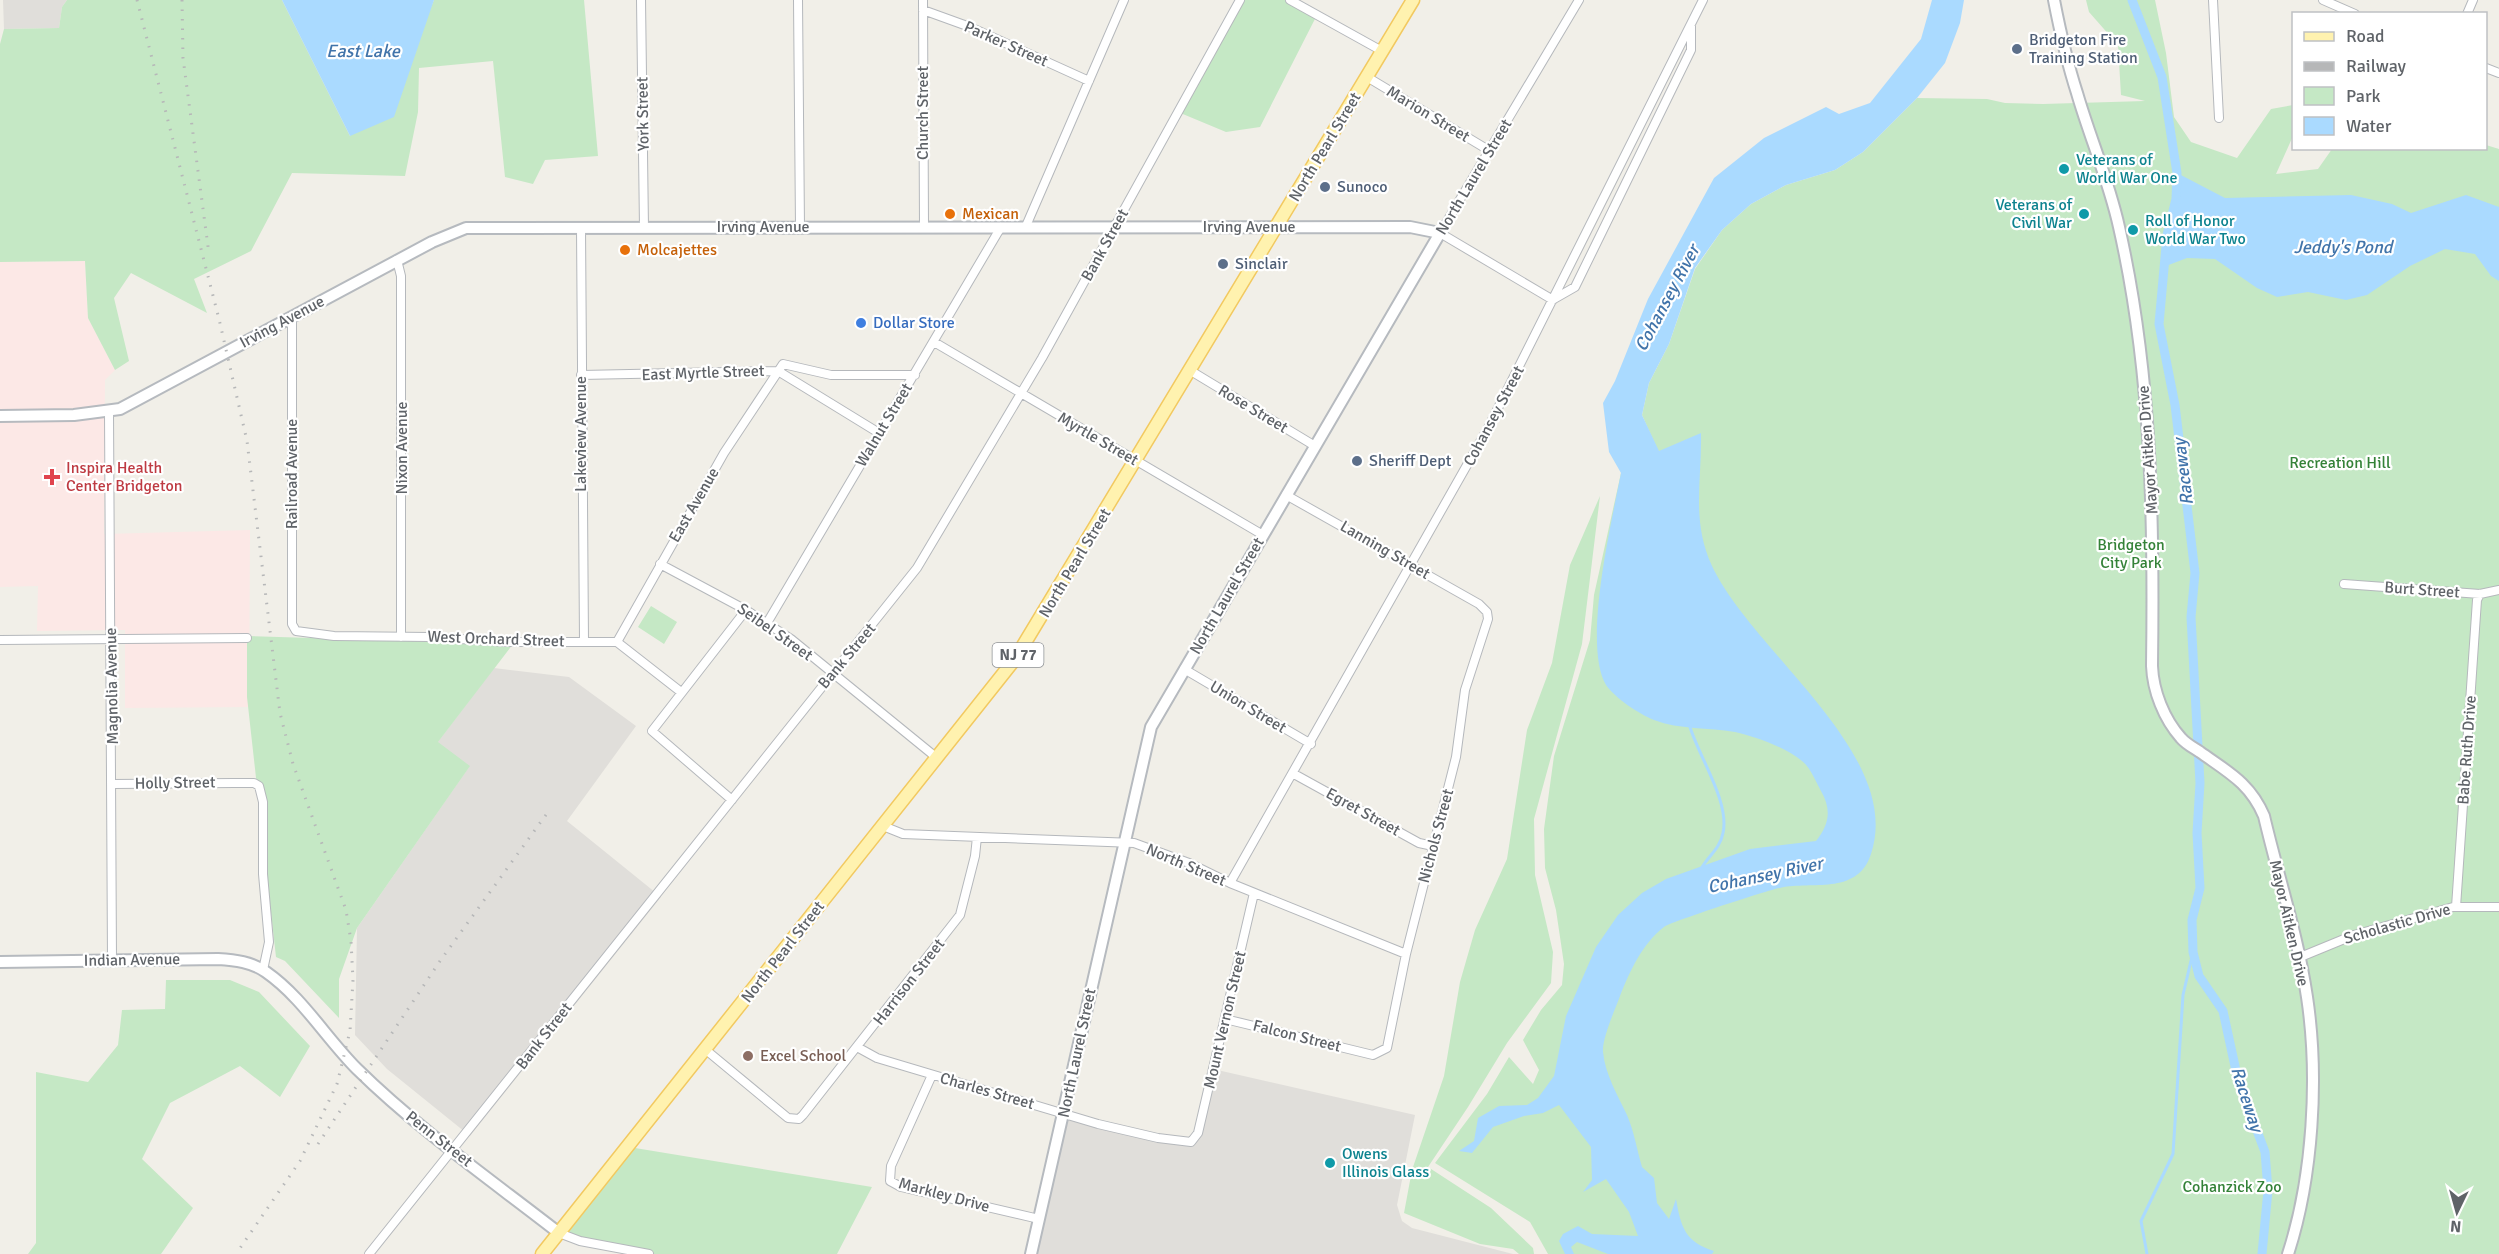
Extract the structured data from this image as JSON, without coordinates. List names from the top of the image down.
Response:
{
  "streets": {
    "main road": ["North Pearl Street", "NJ 77"],
    "street": [
      "Parker Street",
      "Church Street",
      "York Street",
      "Marion Street",
      "North Laurel Street",
      "Irving Avenue",
      "Bank Street",
      "East Myrtle Street",
      "Rose Street",
      "Cohansey Street",
      "Walnut Street",
      "Lakeview Avenue",
      "Myrtle Street",
      "Nixon Avenue",
      "Mayor Aitken Drive",
      "Railroad Avenue",
      "East Avenue",
      "Lanning Street",
      "Burt Street",
      "Seibel Street",
      "West Orchard Street",
      "Magnolia Avenue",
      "Union Street",
      "Babe Ruth Drive",
      "Holly Street",
      "Egret Street",
      "Nichols Street",
      "North Street",
      "Scholastic Drive",
      "Indian Avenue",
      "Harrison Street",
      "Mount Vernon Street",
      "Falcon Street",
      "Charles Street",
      "Penn Street",
      "Markley Drive"
    ]
  },
  "crossings": [
    ["Parker Street", "Church Street"],
    ["Church Street", "Irving Avenue"],
    ["York Street", "Irving Avenue"],
    ["Marion Street", "North Pearl Street"],
    ["Marion Street", "North Laurel Street"],
    ["North Pearl Street", "Irving Avenue"],
    ["North Pearl Street", "Rose Street"],
    ["North Pearl Street", "Myrtle Street"],
    ["North Pearl Street", "Seibel Street"],
    ["North Pearl Street", "North Street"],
    ["North Pearl Street", "Harrison Street"],
    ["North Pearl Street", "Penn Street"],
    ["North Laurel Street", "Irving Avenue"],
    ["North Laurel Street", "Rose Street"],
    ["North Laurel Street", "Myrtle Street"],
    ["North Laurel Street", "Lanning Street"],
    ["North Laurel Street", "Union Street"],
    ["North Laurel Street", "North Street"],
    ["North Laurel Street", "Charles Street"],
    ["North Laurel Street", "Markley Drive"],
    ["Irving Avenue", "Bank Street"],
    ["Irving Avenue", "Cohansey Street"],
    ["Irving Avenue", "Walnut Street"],
    ["Irving Avenue", "Lakeview Avenue"],
    ["Irving Avenue", "Nixon Avenue"],
    ["Irving Avenue", "Railroad Avenue"],
    ["Irving Avenue", "Magnolia Avenue"],
    ["Bank Street", "Myrtle Street"],
    ["Bank Street", "Seibel Street"],
    ["Bank Street", "Penn Street"],
    ["East Myrtle Street", "Walnut Street"],
    ["East Myrtle Street", "Lakeview Avenue"],
    ["East Myrtle Street", "East Avenue"],
    ["Cohansey Street", "Lanning Street"],
    ["Cohansey Street", "Union Street"],
    ["Cohansey Street", "Egret Street"],
    ["Cohansey Street", "North Street"],
    ["Walnut Street", "Myrtle Street"],
    ["Walnut Street", "Seibel Street"],
    ["Lakeview Avenue", "West Orchard Street"],
    ["Nixon Avenue", "West Orchard Street"],
    ["Mayor Aitken Drive", "Scholastic Drive"],
    ["Railroad Avenue", "West Orchard Street"],
    ["East Avenue", "Seibel Street"],
    ["East Avenue", "West Orchard Street"],
    ["Lanning Street", "Nichols Street"],
    ["Burt Street", "Babe Ruth Drive"],
    ["Magnolia Avenue", "Holly Street"],
    ["Magnolia Avenue", "Indian Avenue"],
    ["Babe Ruth Drive", "Scholastic Drive"],
    ["Holly Street", "Indian Avenue"],
    ["Holly Street", "Penn Street"],
    ["Egret Street", "Nichols Street"],
    ["Nichols Street", "North Street"],
    ["Nichols Street", "Falcon Street"],
    ["North Street", "Harrison Street"],
    ["North Street", "Mount Vernon Street"],
    ["Indian Avenue", "Penn Street"],
    ["Harrison Street", "Charles Street"],
    ["Mount Vernon Street", "Falcon Street"],
    ["Mount Vernon Street", "Charles Street"],
    ["Charles Street", "Markley Drive"]
  ],
  "water": [
    "East Lake",
    "Jeddy's Pond",
    "Cohansey River",
    "Raceway"
  ],
  "parks": ["Recreation Hill", "Bridgeton City Park", "Cohanzick Zoo"],
  "places": {
    "other": [
      "Bridgeton Fire Training Station",
      "Veterans of World War One",
      "Sunoco",
      "Mexican",
      "Veterans of Civil War",
      "Roll of Honor World War Two",
      "Molcajettes",
      "Sinclair",
      "Dollar Store",
      "Sheriff Dept",
      "Excel School",
      "Owens Illinois Glass"
    ],
    "health": ["Inspira Health Center Bridgeton"]
  },
  "legend": [
    "Road",
    "Railway",
    "Park",
    "Water"
  ],
  "north": "bottom"
}
